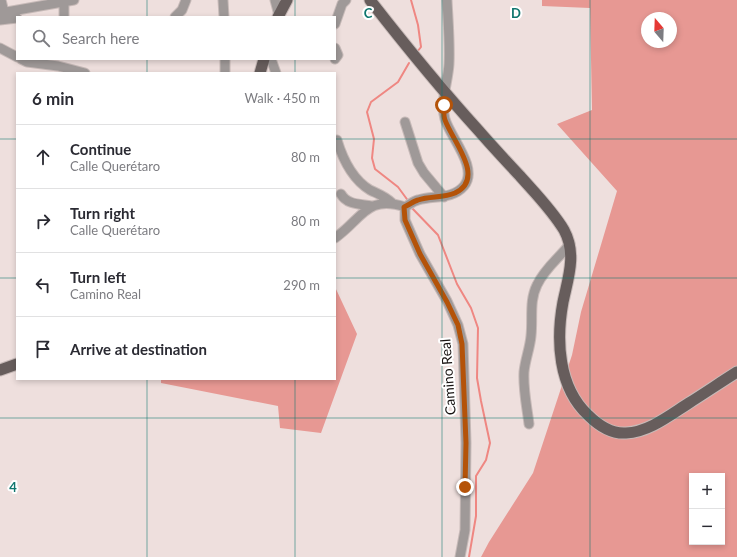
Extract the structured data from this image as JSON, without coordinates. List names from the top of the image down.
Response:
{
  "streets": {
    "street": ["Camino Real"]
  },
  "north": "top",
  "page": {
    "search": "Search here",
    "heading": ["6 min", "Walk · 450 m"],
    "list": [
      ["Continue", "Calle Querétaro", "80 m"],
      ["Turn right", "Calle Querétaro", "80 m"],
      ["Turn left", "Camino Real", "290 m"],
      "Arrive at destination"
    ],
    "map_buttons": ["+", "−"]
  },
  "grid": {
    "columns": ["C", "D"],
    "rows": ["4"]
  }
}
